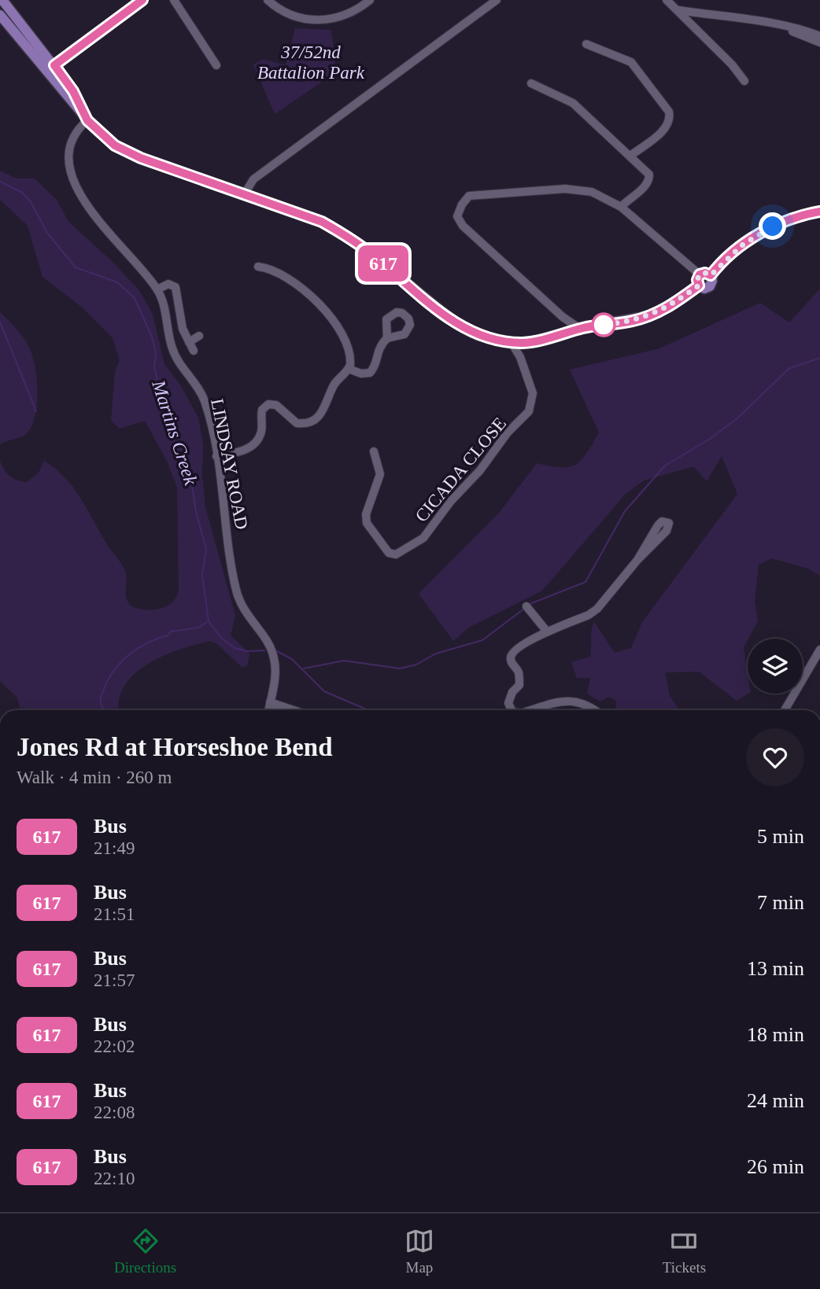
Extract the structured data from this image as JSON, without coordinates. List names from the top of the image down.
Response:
{
  "streets": {
    "street": ["LINDSAY ROAD", "CICADA CLOSE"]
  },
  "water": ["Martins Creek"],
  "parks": ["37/52nd Battalion Park"],
  "lines": ["bus line 617"],
  "page": {
    "on_map": "617",
    "heading": ["Jones Rd at Horseshoe Bend", "Walk · 4 min · 260 m"],
    "list": [
      {
        "mark": "617",
        "name": "Bus",
        "note": "21:49",
        "value": "5 min"
      },
      {
        "mark": "617",
        "name": "Bus",
        "note": "21:51",
        "value": "7 min"
      },
      {
        "mark": "617",
        "name": "Bus",
        "note": "21:57",
        "value": "13 min"
      },
      {
        "mark": "617",
        "name": "Bus",
        "note": "22:02",
        "value": "18 min"
      },
      {
        "mark": "617",
        "name": "Bus",
        "note": "22:08",
        "value": "24 min"
      },
      {
        "mark": "617",
        "name": "Bus",
        "note": "22:10",
        "value": "26 min"
      }
    ],
    "tabs": ["Directions", "Map", "Tickets"]
  }
}
